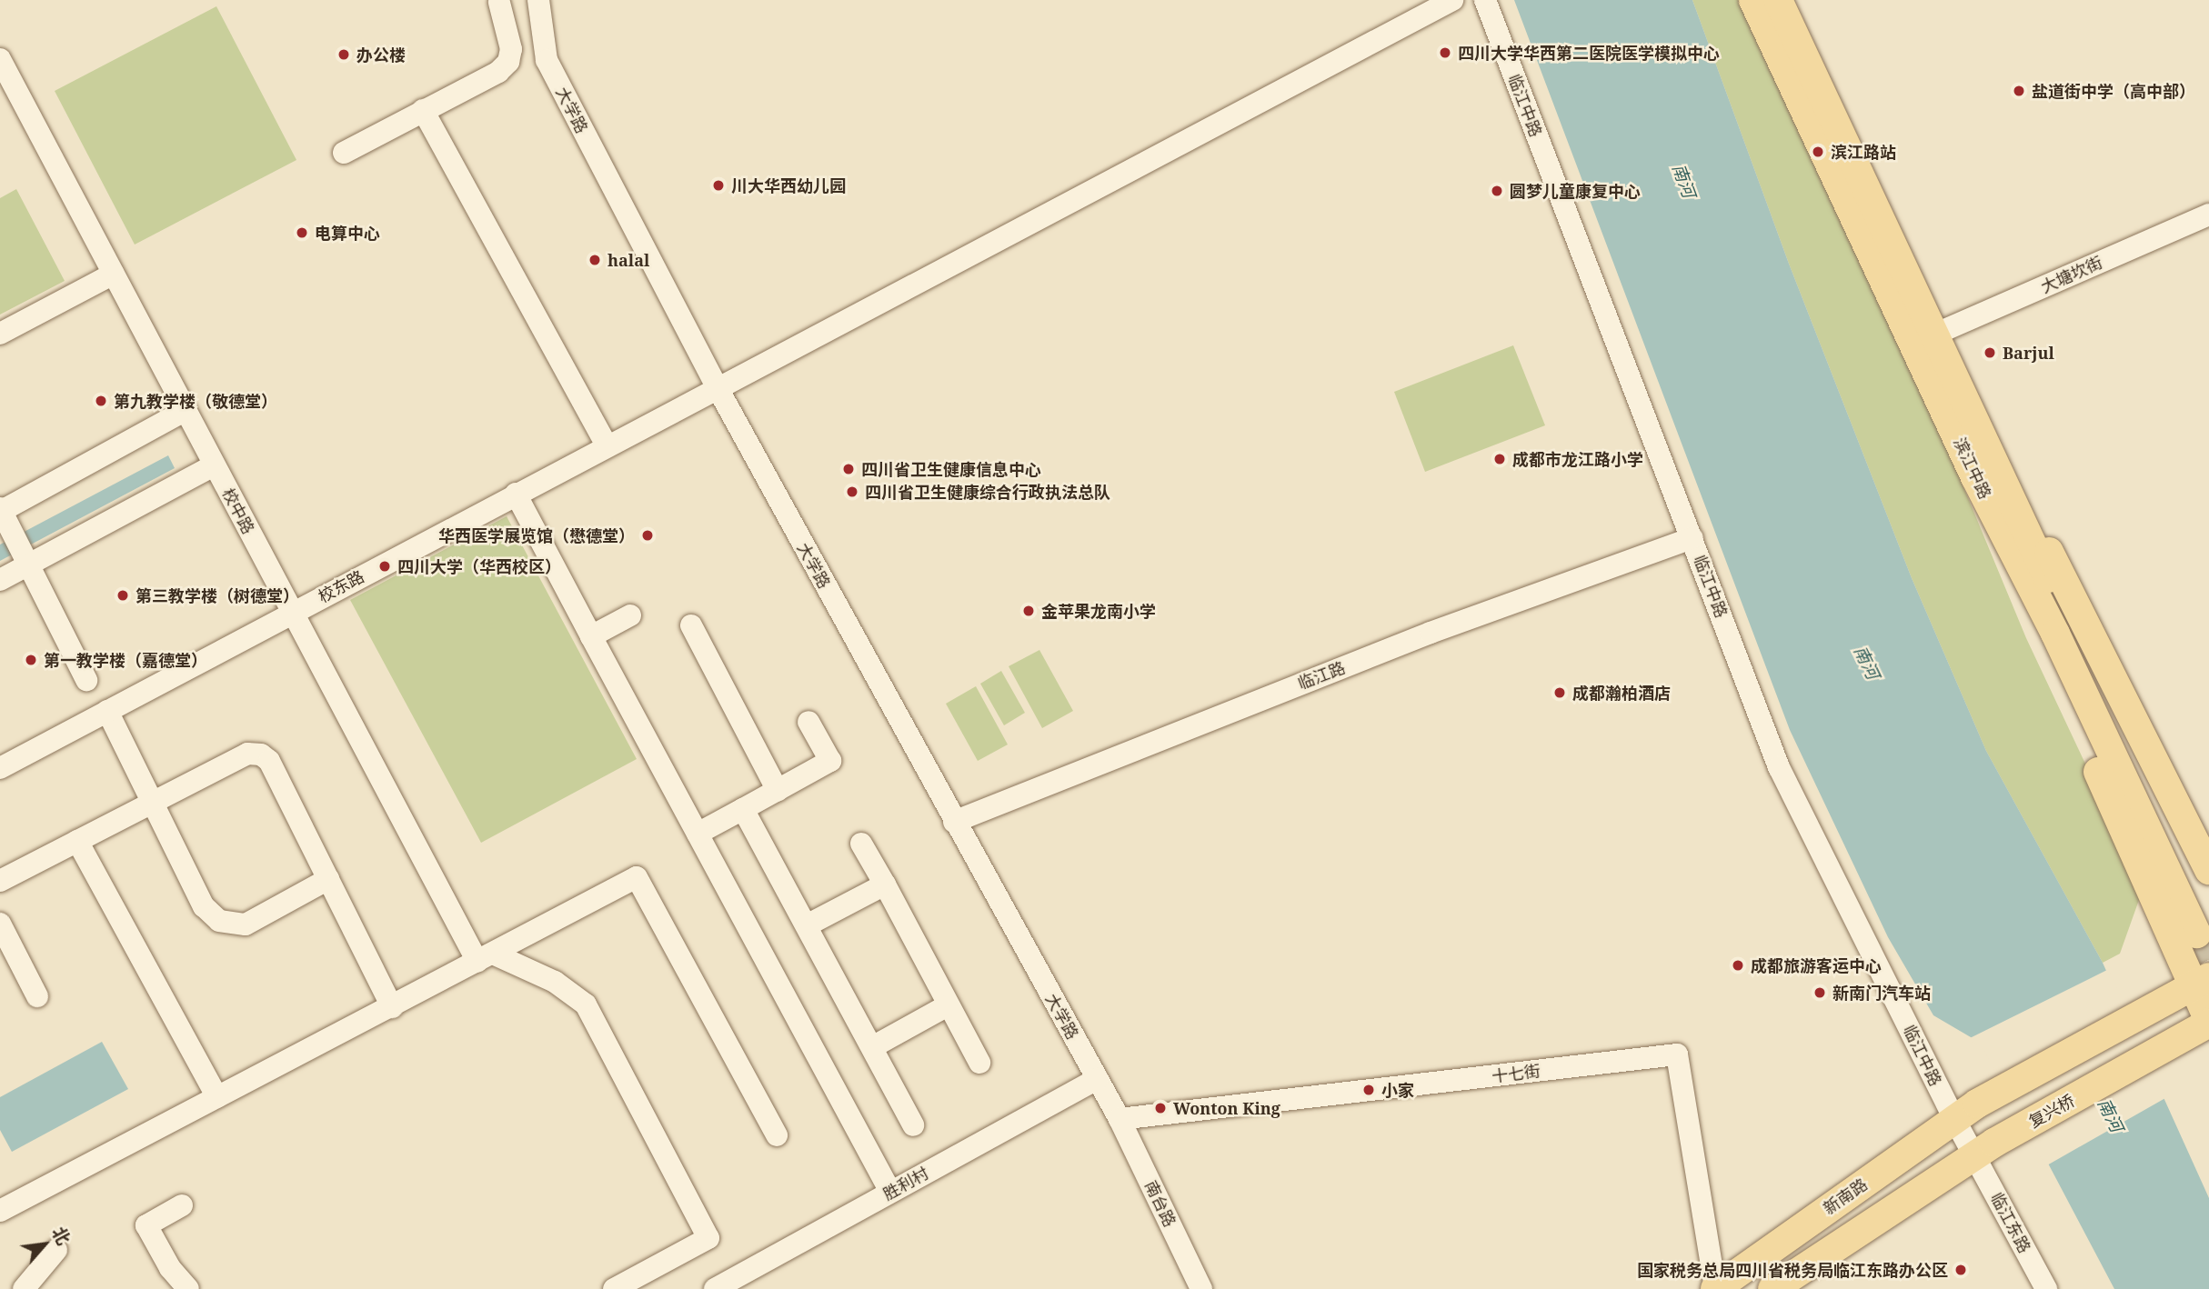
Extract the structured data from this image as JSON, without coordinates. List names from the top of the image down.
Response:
{
  "streets": {
    "main road": ["滨江中路", "复兴桥", "新南路"],
    "street": [
      "临江中路",
      "大学路",
      "大塘坎街",
      "校中路",
      "校东路",
      "临江路",
      "十七街",
      "胜利村",
      "南台路",
      "临江东路"
    ]
  },
  "crossings": [
    ["临江中路", "临江路"],
    ["临江中路", "复兴桥"],
    ["临江中路", "新南路"],
    ["临江中路", "临江东路"],
    ["大学路", "校东路"],
    ["大学路", "临江路"],
    ["大学路", "十七街"],
    ["大学路", "胜利村"],
    ["大学路", "南台路"],
    ["大塘坎街", "滨江中路"],
    ["校中路", "校东路"],
    ["十七街", "新南路"],
    ["十七街", "南台路"],
    ["复兴桥", "临江东路"]
  ],
  "water": ["南河"],
  "places": [
    "四川大学华西第二医院医学模拟中心",
    "办公楼",
    "盐道街中学（高中部）",
    "滨江路站",
    "川大华西幼儿园",
    "圆梦儿童康复中心",
    "电算中心",
    "halal",
    "Barjul",
    "第九教学楼（敬德堂）",
    "成都市龙江路小学",
    "四川省卫生健康信息中心",
    "四川省卫生健康综合行政执法总队",
    "华西医学展览馆（懋德堂）",
    "四川大学（华西校区）",
    "第三教学楼（树德堂）",
    "金苹果龙南小学",
    "第一教学楼（嘉德堂）",
    "成都瀚柏酒店",
    "成都旅游客运中心",
    "新南门汽车站",
    "小家",
    "Wonton King",
    "国家税务总局四川省税务局临江东路办公区"
  ],
  "north": "top right"
}
